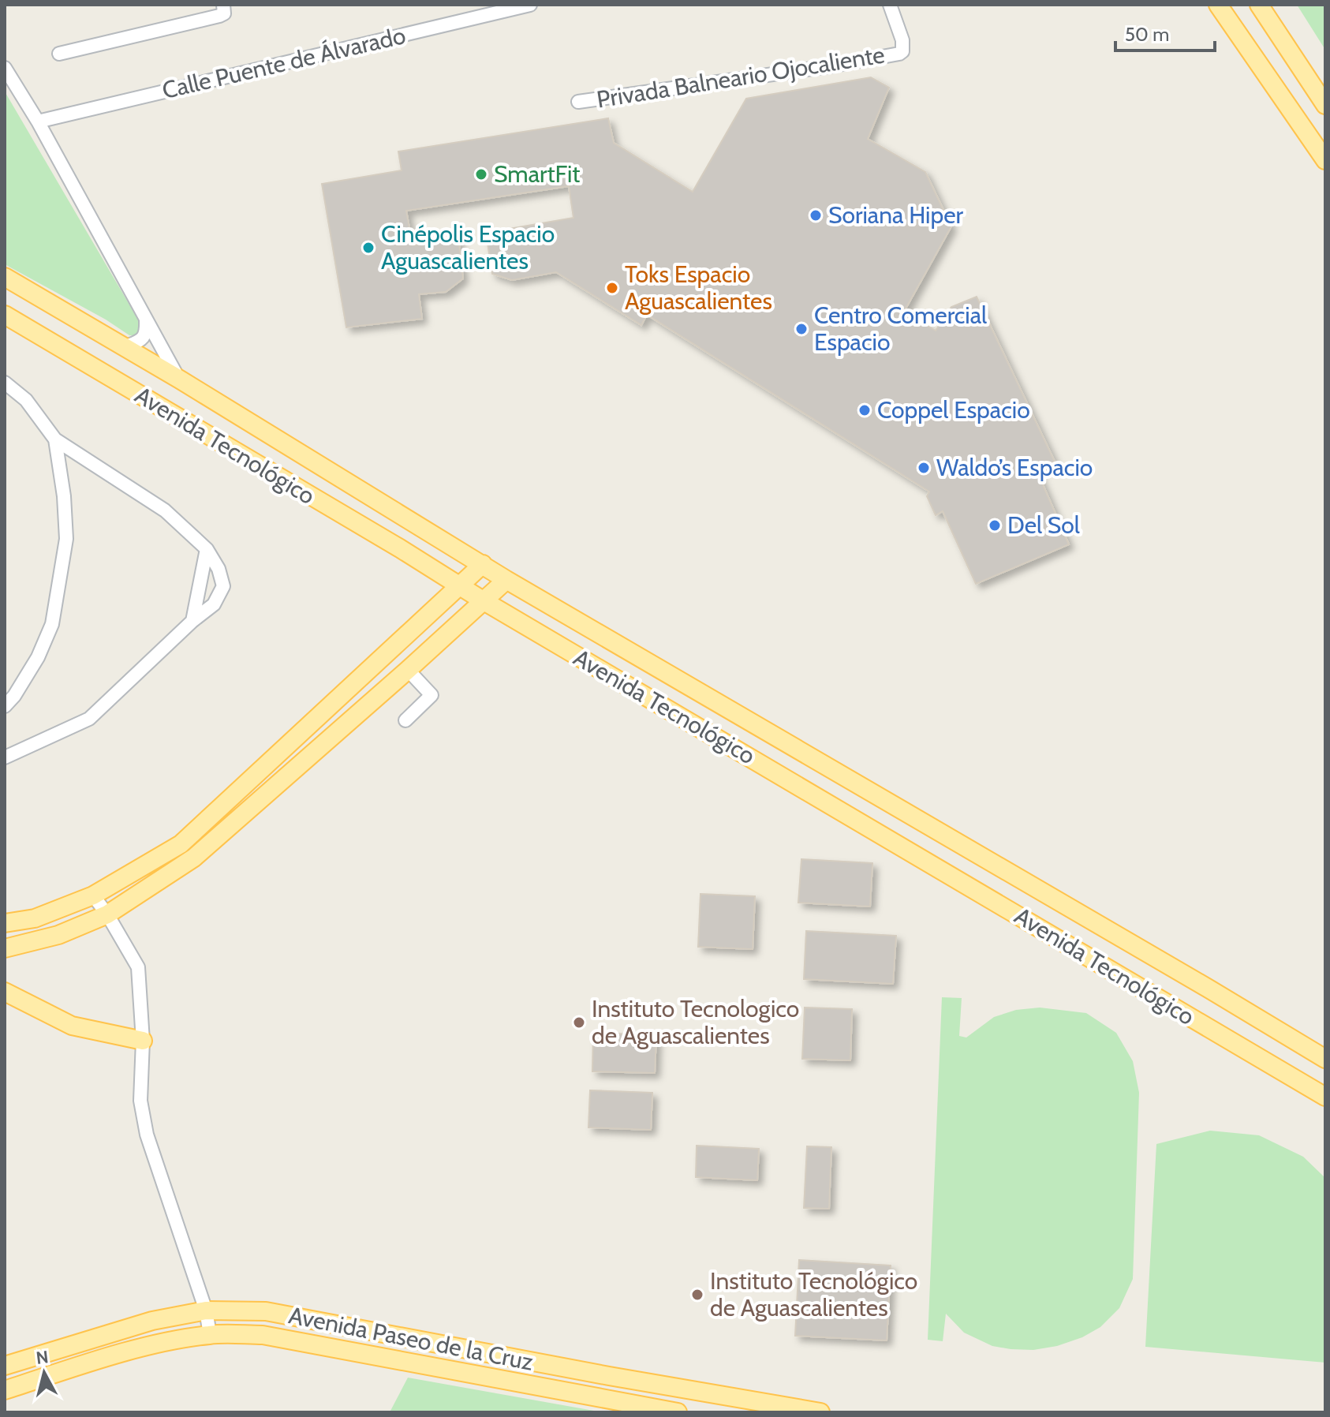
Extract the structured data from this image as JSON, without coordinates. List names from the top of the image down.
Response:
{
  "streets": {
    "main road": ["Avenida Tecnológico", "Avenida Paseo de la Cruz"],
    "street": ["Calle Puente de Álvarado", "Privada Balneario Ojocaliente"]
  },
  "crossings": [
    ["Calle Puente de Álvarado", "Avenida Tecnológico"]
  ],
  "places": [
    "SmartFit",
    "Soriana Hiper",
    "Cinépolis Espacio Aguascalientes",
    "Toks Espacio Aguascalientes",
    "Centro Comercial Espacio",
    "Coppel Espacio",
    "Waldo’s Espacio",
    "Del Sol",
    "Instituto Tecnologico de Aguascalientes",
    "Instituto Tecnológico de Aguascalientes"
  ],
  "scale_bar": "50 m",
  "north": "top"
}
